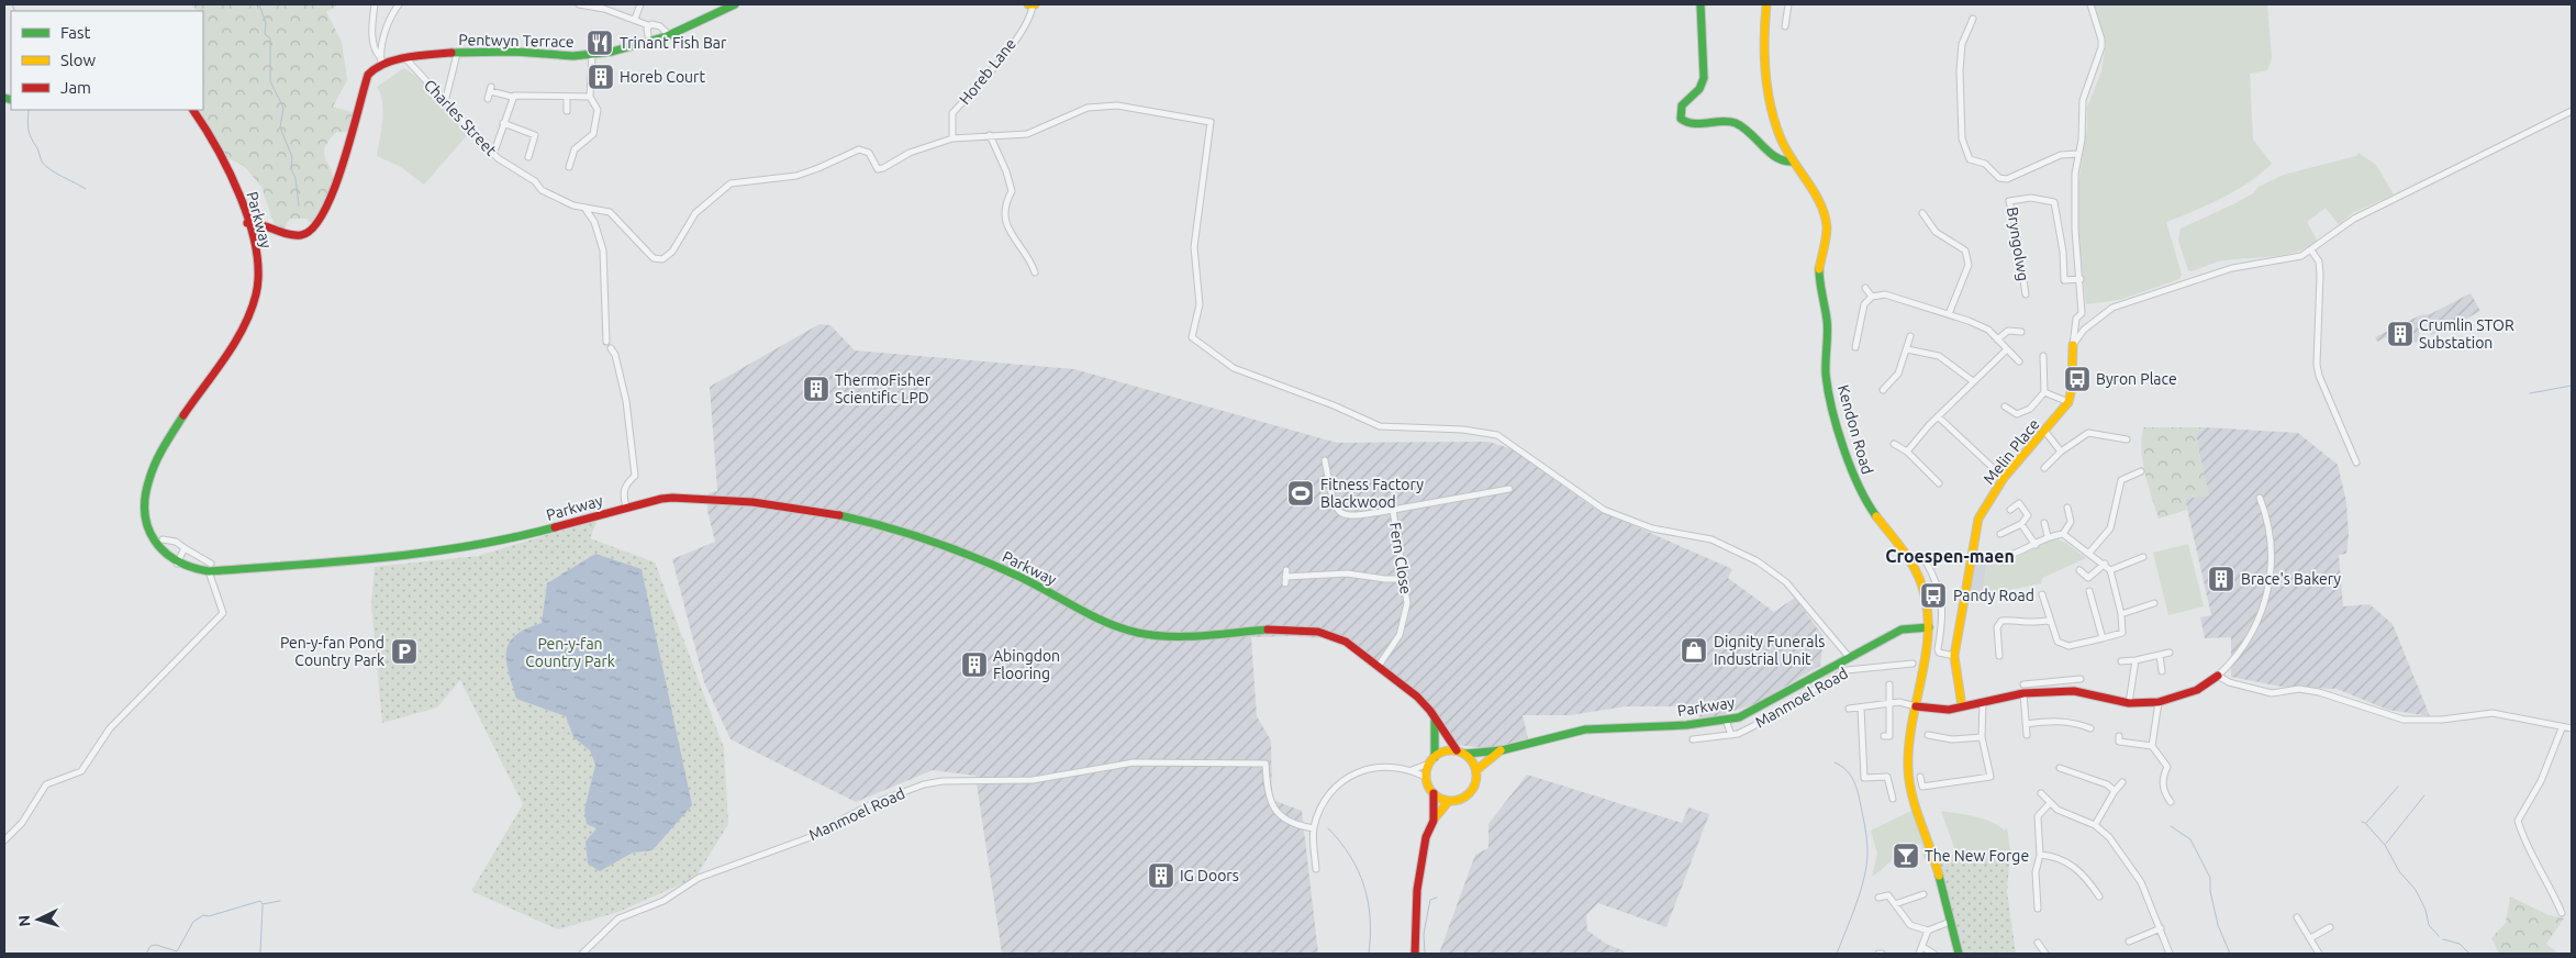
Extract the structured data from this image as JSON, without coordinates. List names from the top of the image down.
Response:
{
  "streets": {
    "street": [
      "Pentwyn Terrace",
      "Horeb Lane",
      "Charles Street",
      "Parkway",
      "Bryngolwg",
      "Kendon Road",
      "Melin Place",
      "Fern Close",
      "Manmoel Road"
    ]
  },
  "crossings": [
    ["Pentwyn Terrace", "Charles Street"],
    ["Horeb Lane", "Charles Street"],
    ["Parkway", "Kendon Road"],
    ["Parkway", "Fern Close"]
  ],
  "districts": ["Croespen-maen"],
  "parks": ["Pen-y-fan Country Park"],
  "places": {
    "restaurant": ["Trinant Fish Bar"],
    "building": [
      "Horeb Court",
      "Crumlin STOR Substation",
      "ThermoFisher Scientific LPD",
      "Brace's Bakery",
      "Abingdon Flooring",
      "IG Doors"
    ],
    "bus stop": ["Byron Place", "Pandy Road"],
    "sports": ["Fitness Factory Blackwood"],
    "shop": ["Dignity Funerals Industrial Unit"],
    "parking": ["Pen-y-fan Pond Country Park"],
    "bar": ["The New Forge"]
  },
  "legend": ["Fast", "Slow", "Jam"],
  "north": "left"
}
